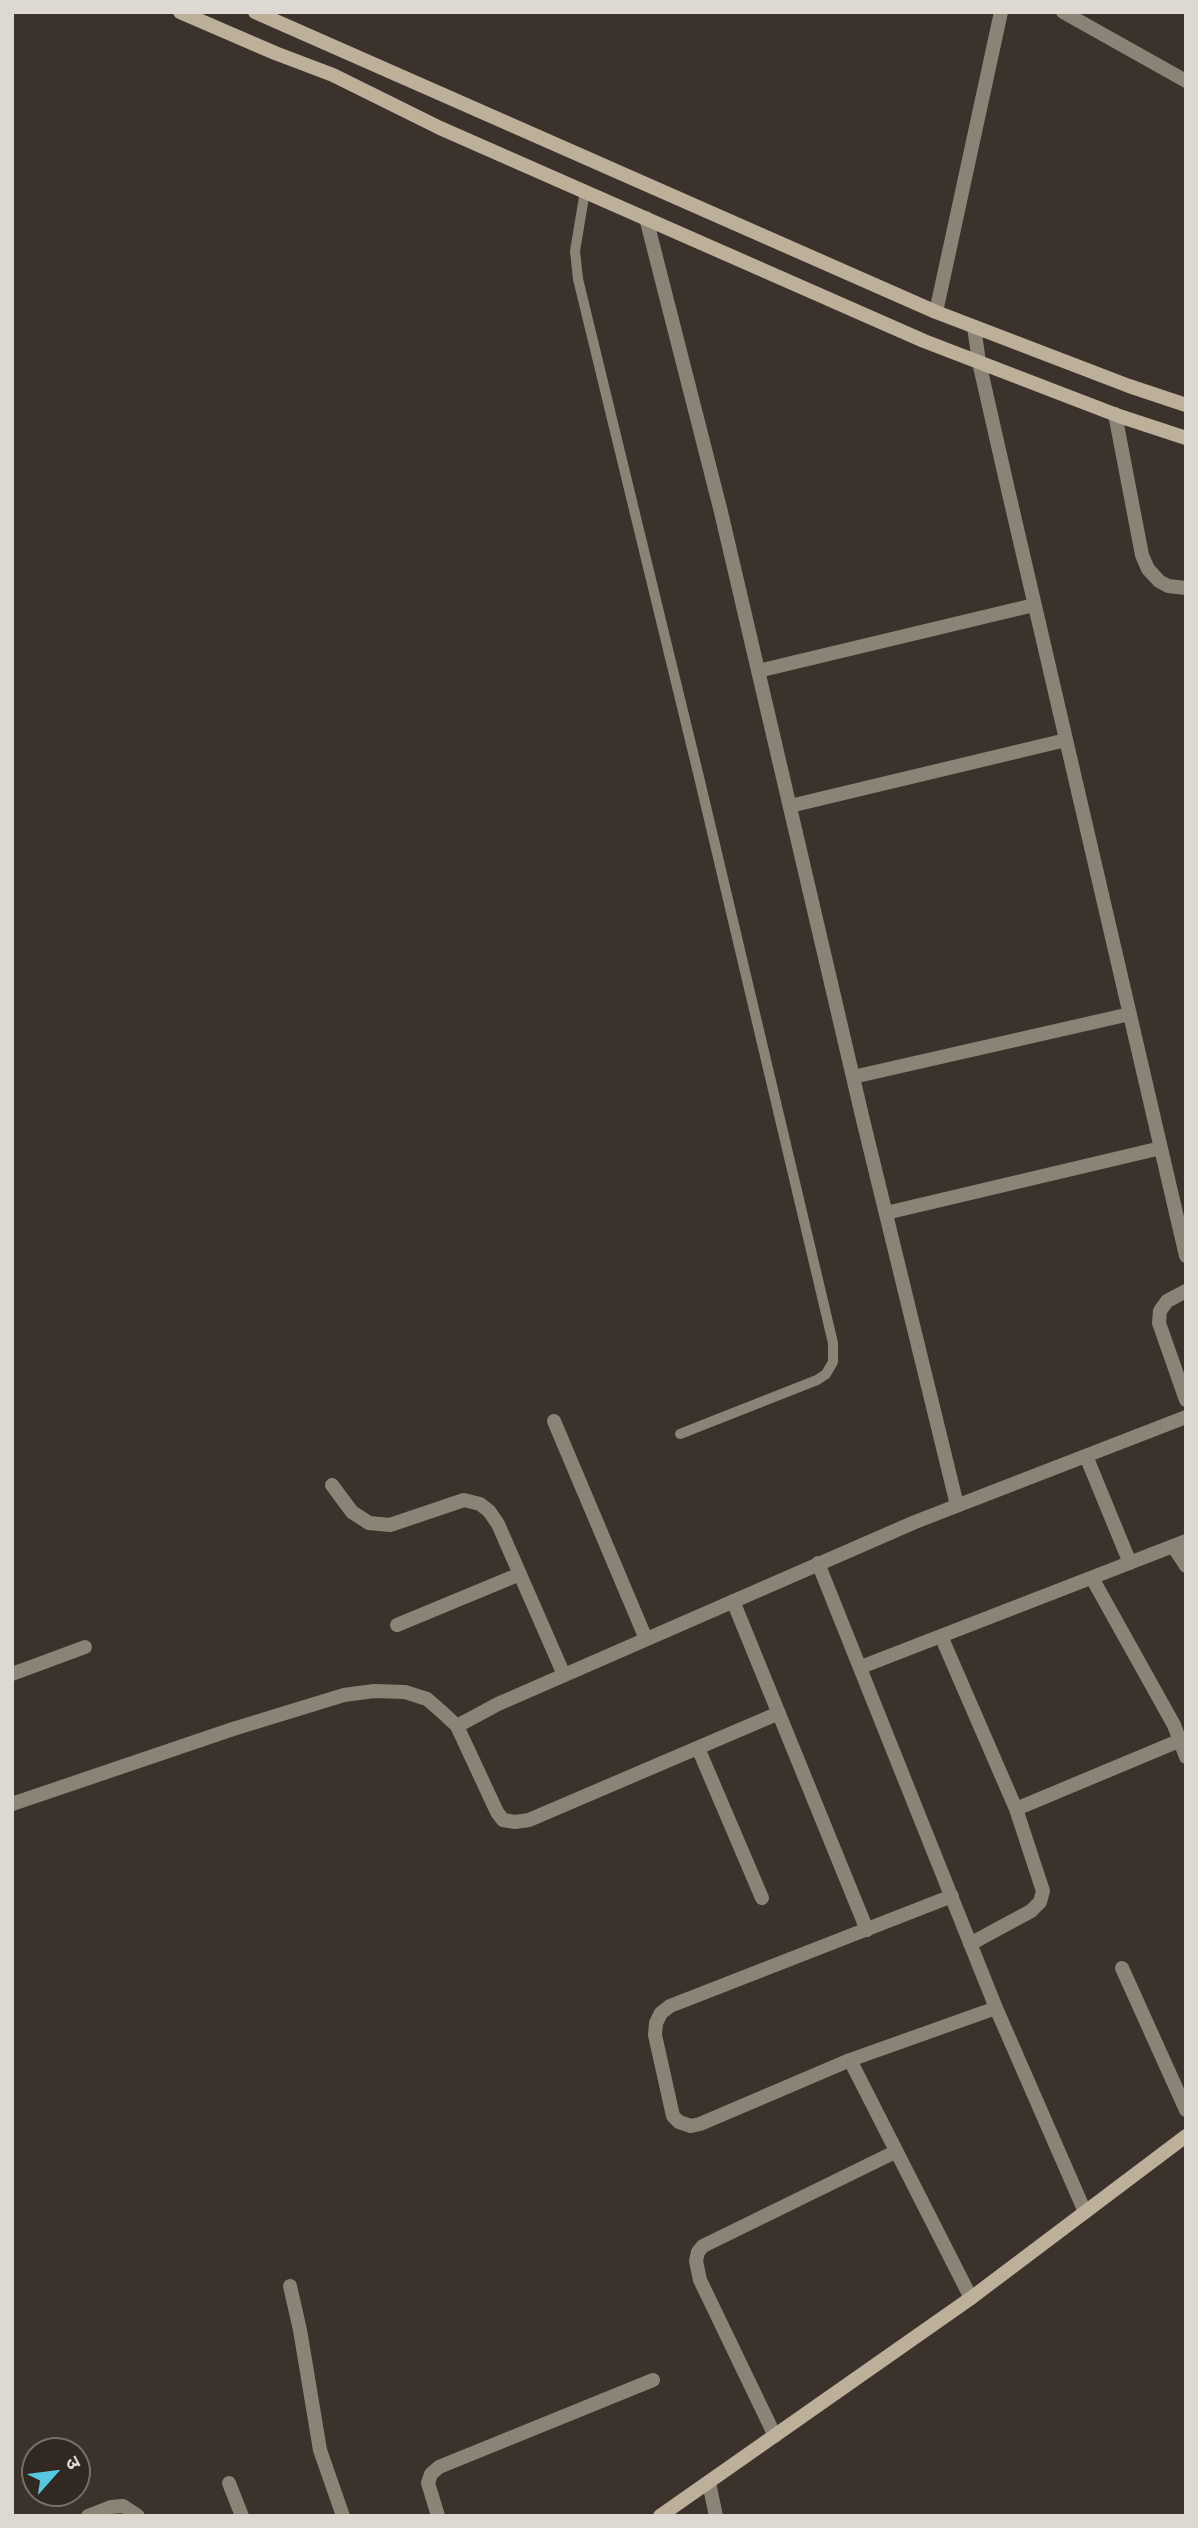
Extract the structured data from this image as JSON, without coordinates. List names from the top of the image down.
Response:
{
  "north": "top right"
}
